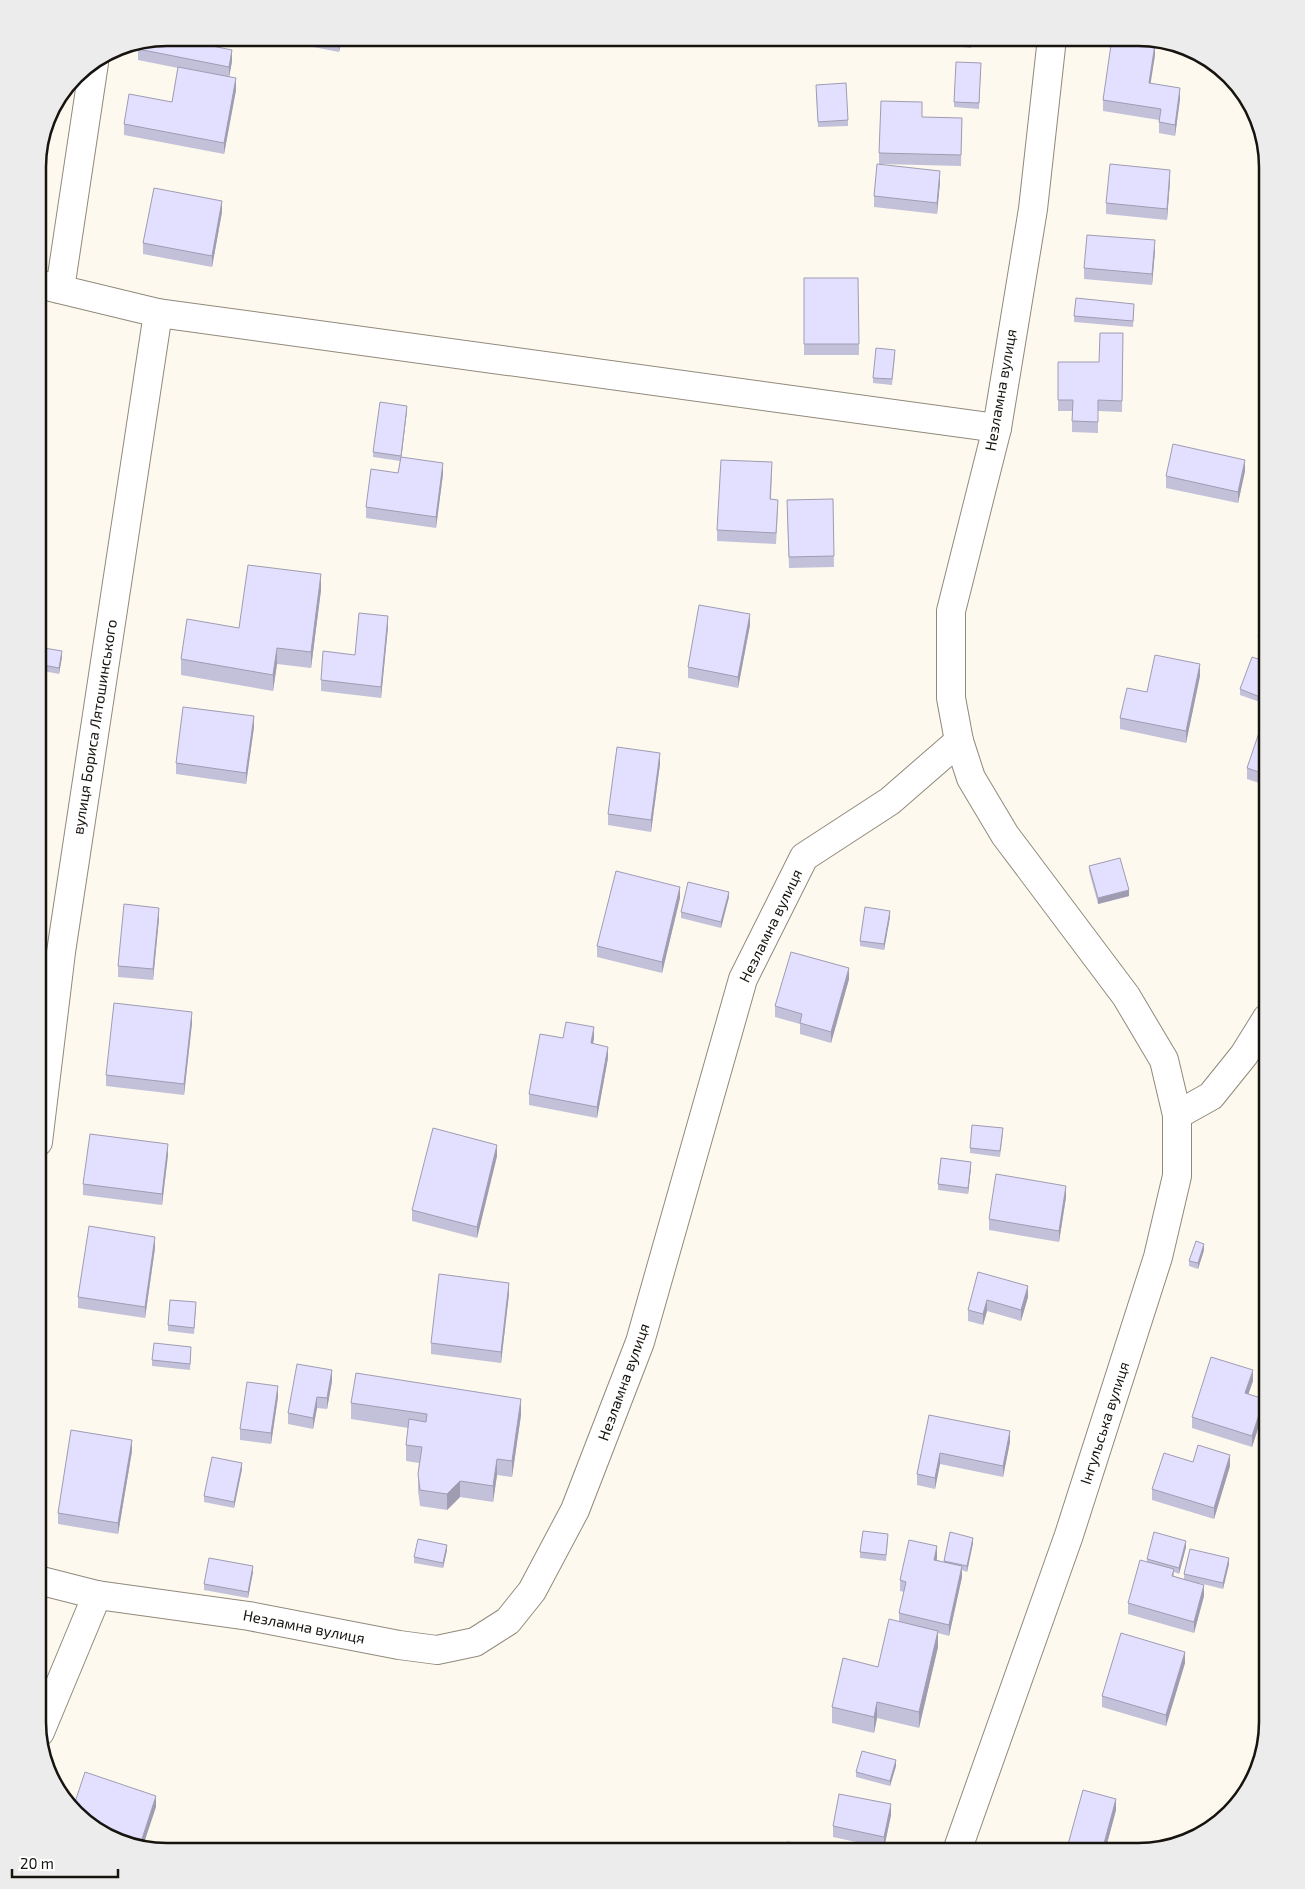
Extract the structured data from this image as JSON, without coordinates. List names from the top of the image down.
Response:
{
  "streets": {
    "street": ["Незламна вулиця", "вулиця Бориса Лятошинського", "Інгульська вулиця"]
  },
  "crossings": [
    ["Незламна вулиця", "Інгульська вулиця"]
  ],
  "scale_bar": "20 m"
}
